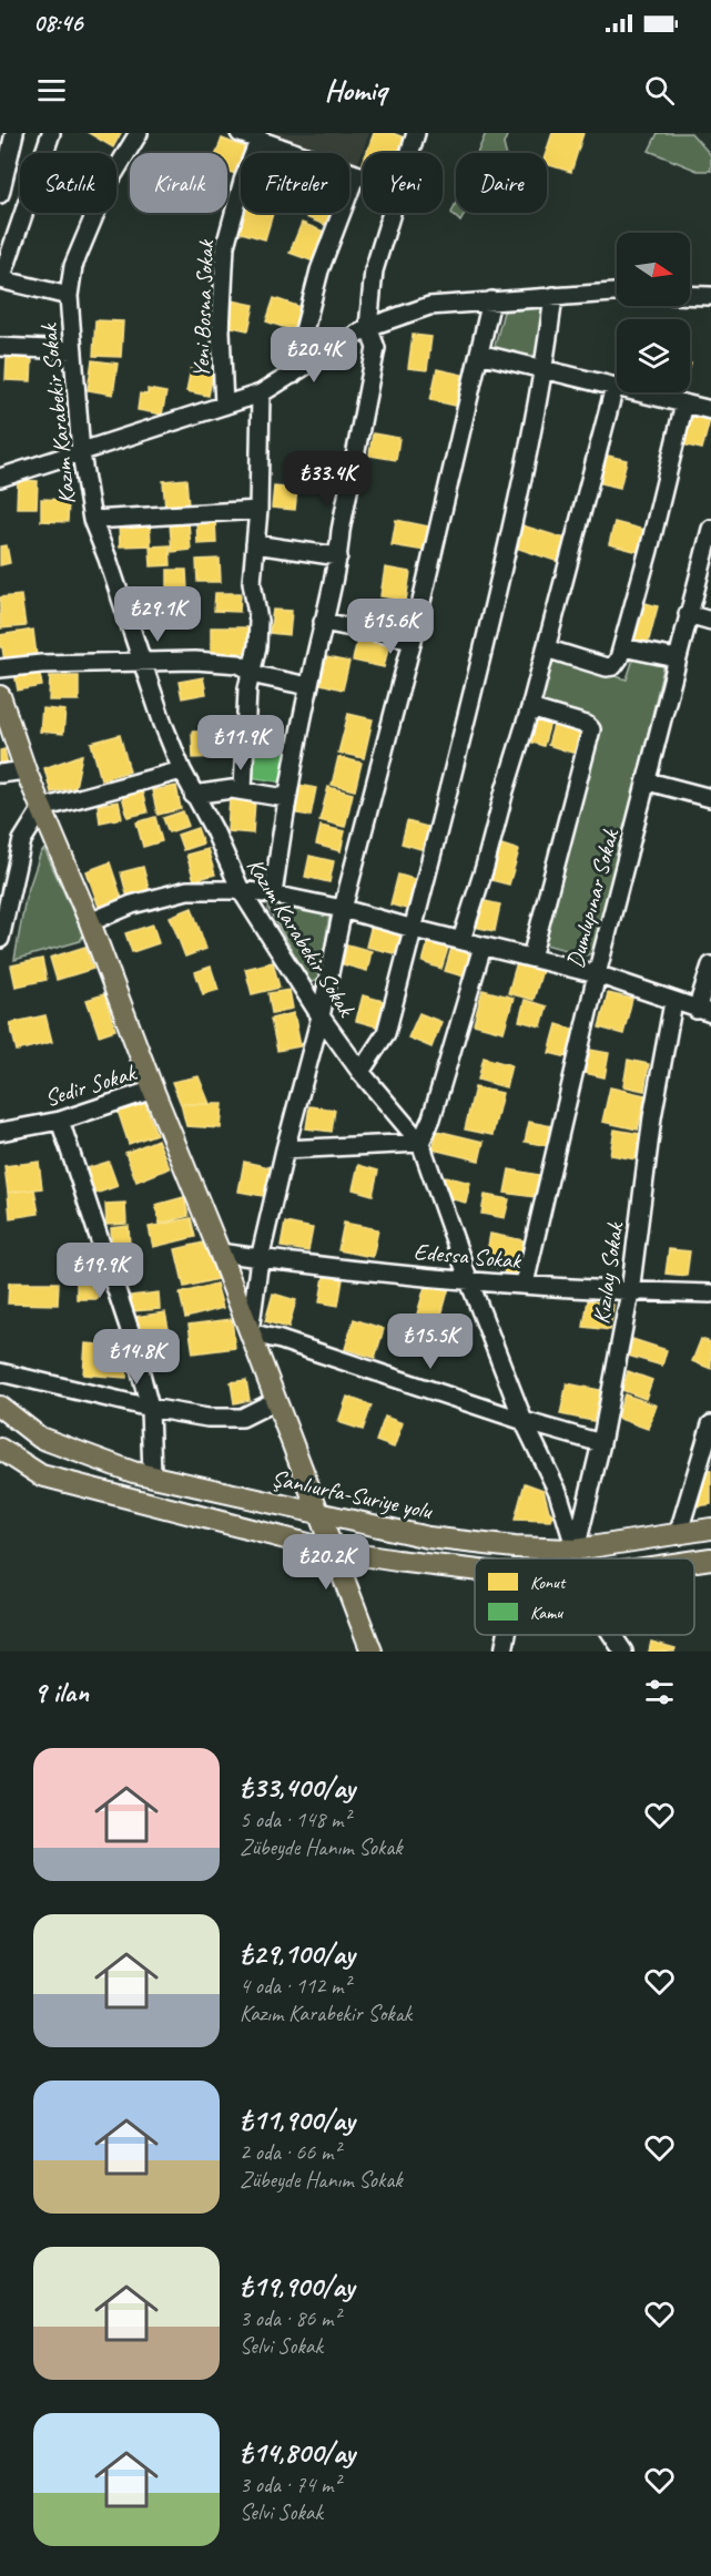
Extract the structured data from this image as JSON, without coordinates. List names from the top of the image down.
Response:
{
  "streets": {
    "main road": ["Şanlıurfa-Suriye yolu"],
    "street": [
      "Yeni Bosna Sokak",
      "Kazım Karabekir Sokak",
      "Dumlupınar Sokak",
      "Sedir Sokak",
      "Edessa Sokak",
      "Kızılay Sokak"
    ]
  },
  "crossings": [
    ["Kazım Karabekir Sokak", "Edessa Sokak"],
    ["Kazım Karabekir Sokak", "Kızılay Sokak"],
    ["Kazım Karabekir Sokak", "Şanlıurfa-Suriye yolu"],
    ["Dumlupınar Sokak", "Edessa Sokak"],
    ["Edessa Sokak", "Kızılay Sokak"],
    ["Kızılay Sokak", "Şanlıurfa-Suriye yolu"]
  ],
  "legend": ["Konut", "Kamu"],
  "north": "right",
  "page": {
    "status": "08:46",
    "header": "Homiq",
    "chip": [
      "Satılık",
      "Kiralık",
      "Filtreler",
      "Yeni",
      "Daire"
    ],
    "price": [
      "₺20.4K",
      "₺33.4K",
      "₺29.1K",
      "₺15.6K",
      "₺11.9K",
      "₺19.9K",
      "₺15.5K",
      "₺14.8K",
      "₺20.2K"
    ],
    "heading": "9 ilan",
    "list": [
      {
        "name": "₺33,400/ay",
        "note": "5 oda · 148 m² · Zübeyde Hanım Sokak"
      },
      {
        "name": "₺29,100/ay",
        "note": "4 oda · 112 m² · Kazım Karabekir Sokak"
      },
      {
        "name": "₺11,900/ay",
        "note": "2 oda · 66 m² · Zübeyde Hanım Sokak"
      },
      {
        "name": "₺19,900/ay",
        "note": "3 oda · 86 m² · Selvi Sokak"
      },
      {
        "name": "₺14,800/ay",
        "note": "3 oda · 74 m² · Selvi Sokak"
      }
    ]
  }
}
